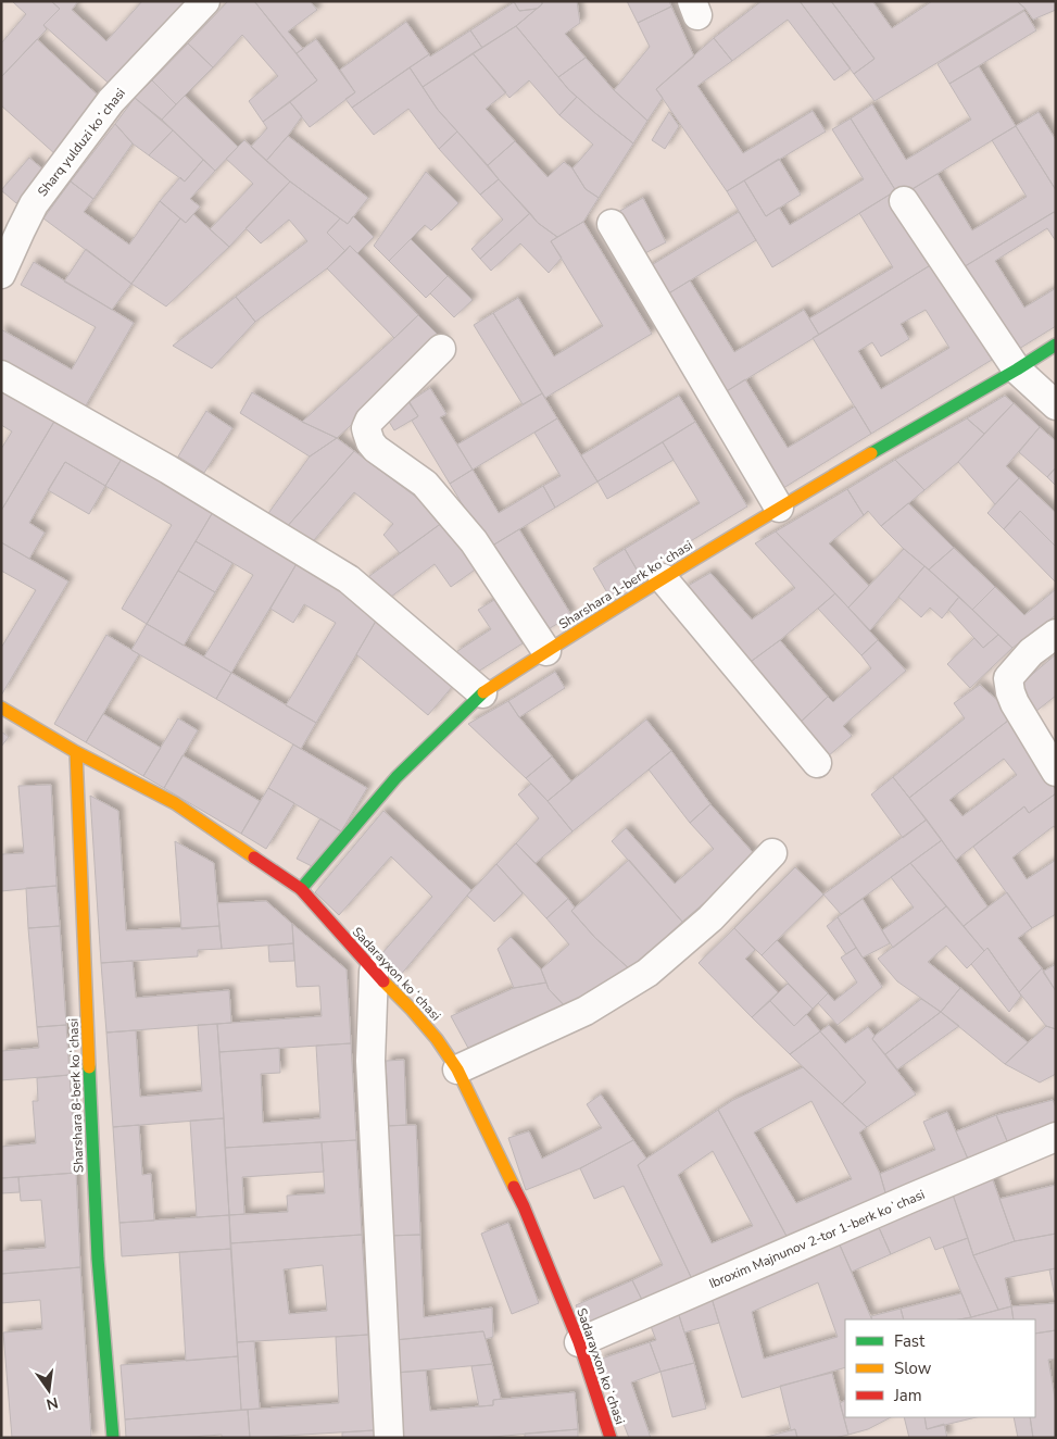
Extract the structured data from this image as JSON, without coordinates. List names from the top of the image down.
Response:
{
  "streets": {
    "street": [
      "Sharq yulduzi koʻchasi",
      "Sharshara 1-berk koʻchasi",
      "Sadarayxon koʻchasi",
      "Sharshara 8-berk koʻchasi",
      "Ibroxim Majnunov 2-tor 1-berk koʻchasi"
    ]
  },
  "crossings": [
    ["Sharshara 1-berk koʻchasi", "Sadarayxon koʻchasi"],
    ["Sadarayxon koʻchasi", "Sharshara 8-berk koʻchasi"],
    ["Sadarayxon koʻchasi", "Ibroxim Majnunov 2-tor 1-berk koʻchasi"]
  ],
  "legend": ["Fast", "Slow", "Jam"],
  "north": "bottom"
}
